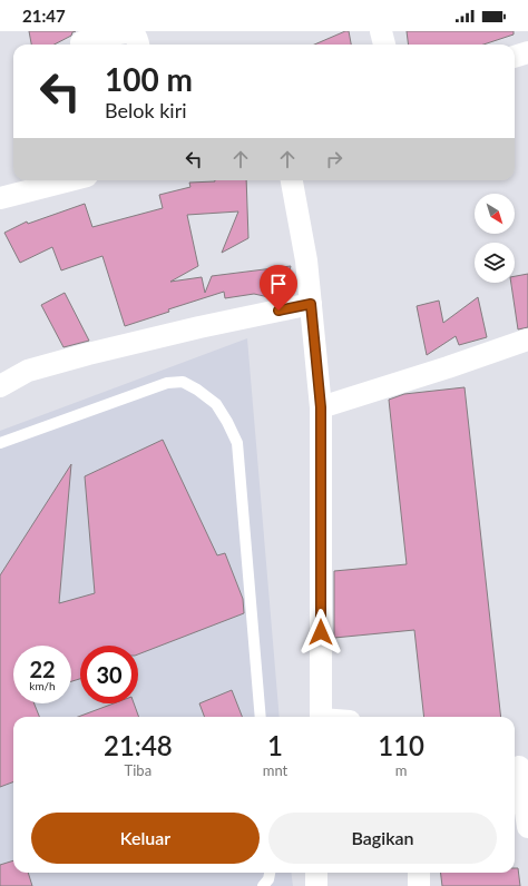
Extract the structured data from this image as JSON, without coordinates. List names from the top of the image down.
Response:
{
  "north": "bottom right",
  "page": {
    "status": "21:47",
    "turn": ["100 m", "Belok kiri"],
    "speed": "22 km/h",
    "limit": "30",
    "eta": [
      "21:48",
      "Tiba",
      "1",
      "mnt",
      "110",
      "m"
    ],
    "buttons": ["Keluar", "Bagikan"]
  }
}
